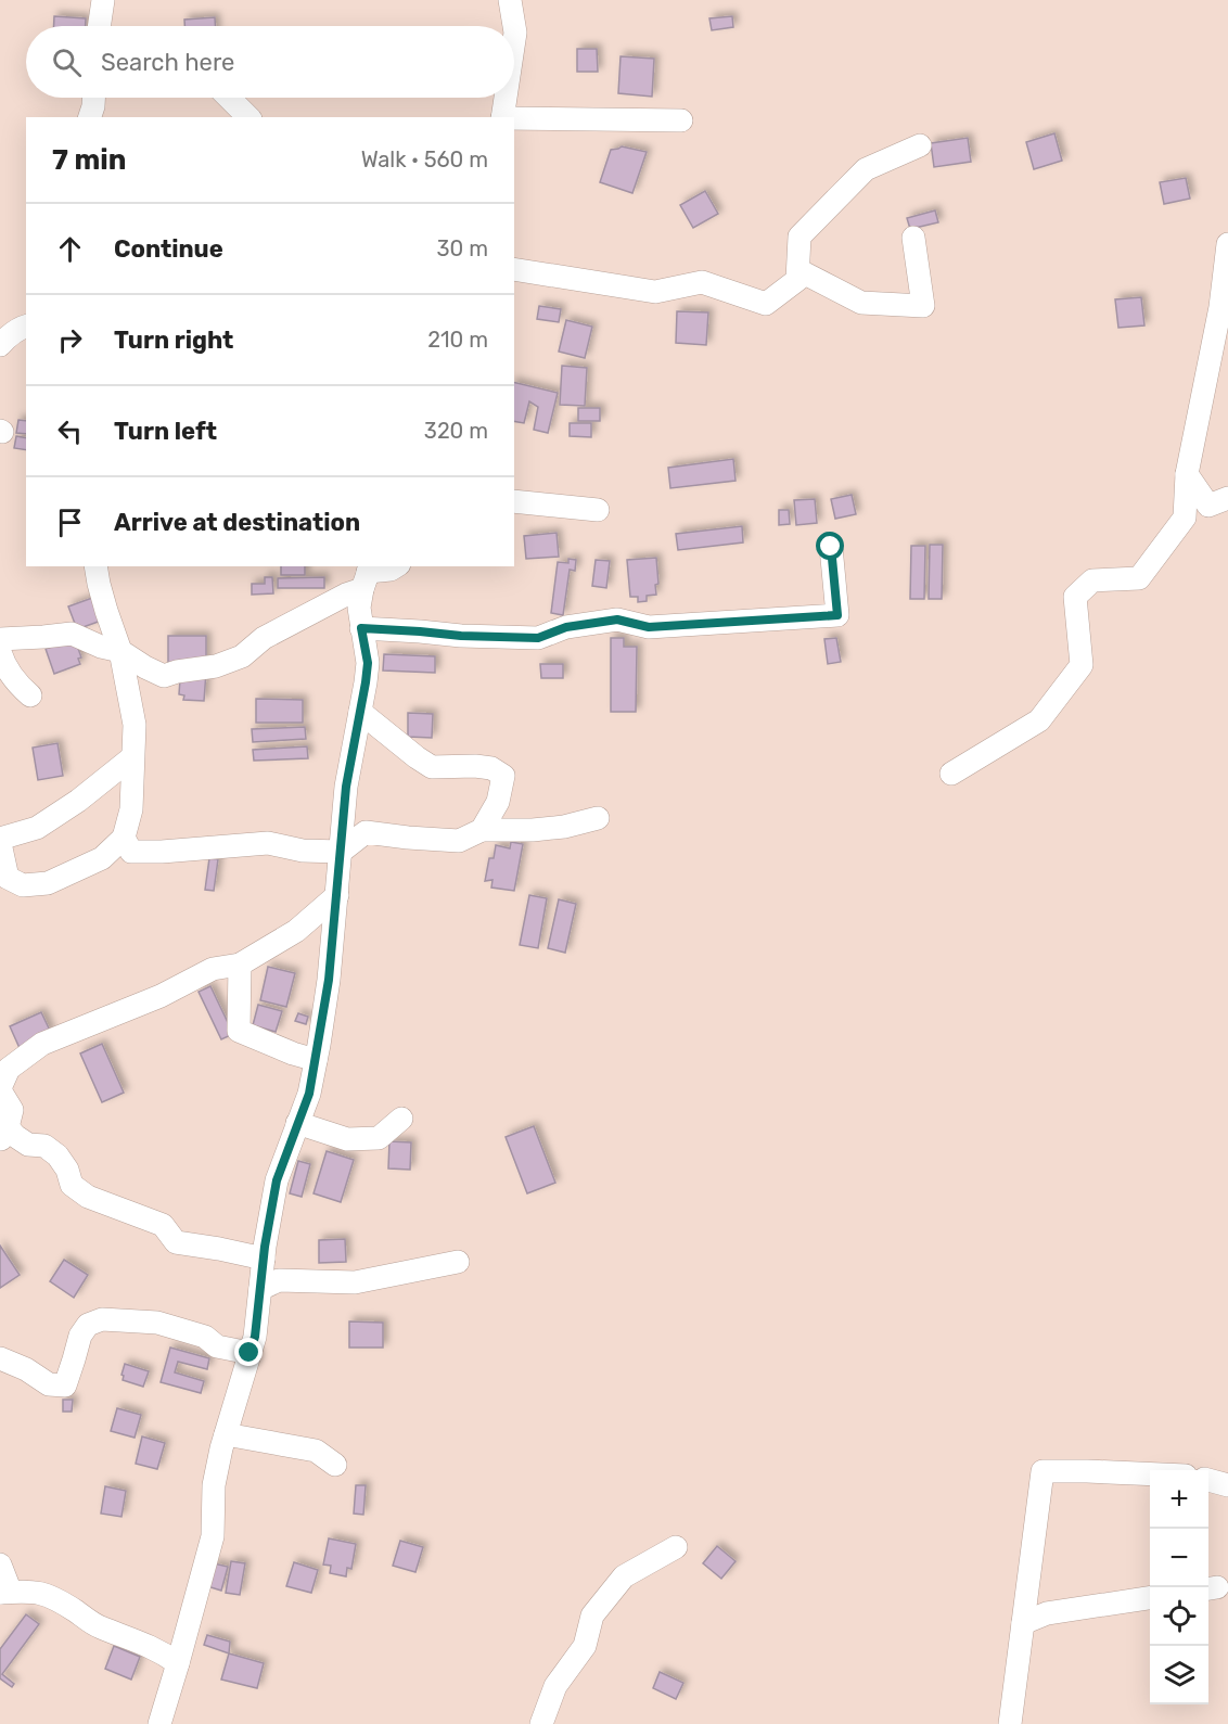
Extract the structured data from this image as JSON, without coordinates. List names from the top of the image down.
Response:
{
  "page": {
    "search": "Search here",
    "heading": ["7 min", "Walk · 560 m"],
    "list": [
      ["Continue", "30 m"],
      ["Turn right", "210 m"],
      ["Turn left", "320 m"],
      "Arrive at destination"
    ],
    "map_buttons": ["+", "−"]
  }
}
